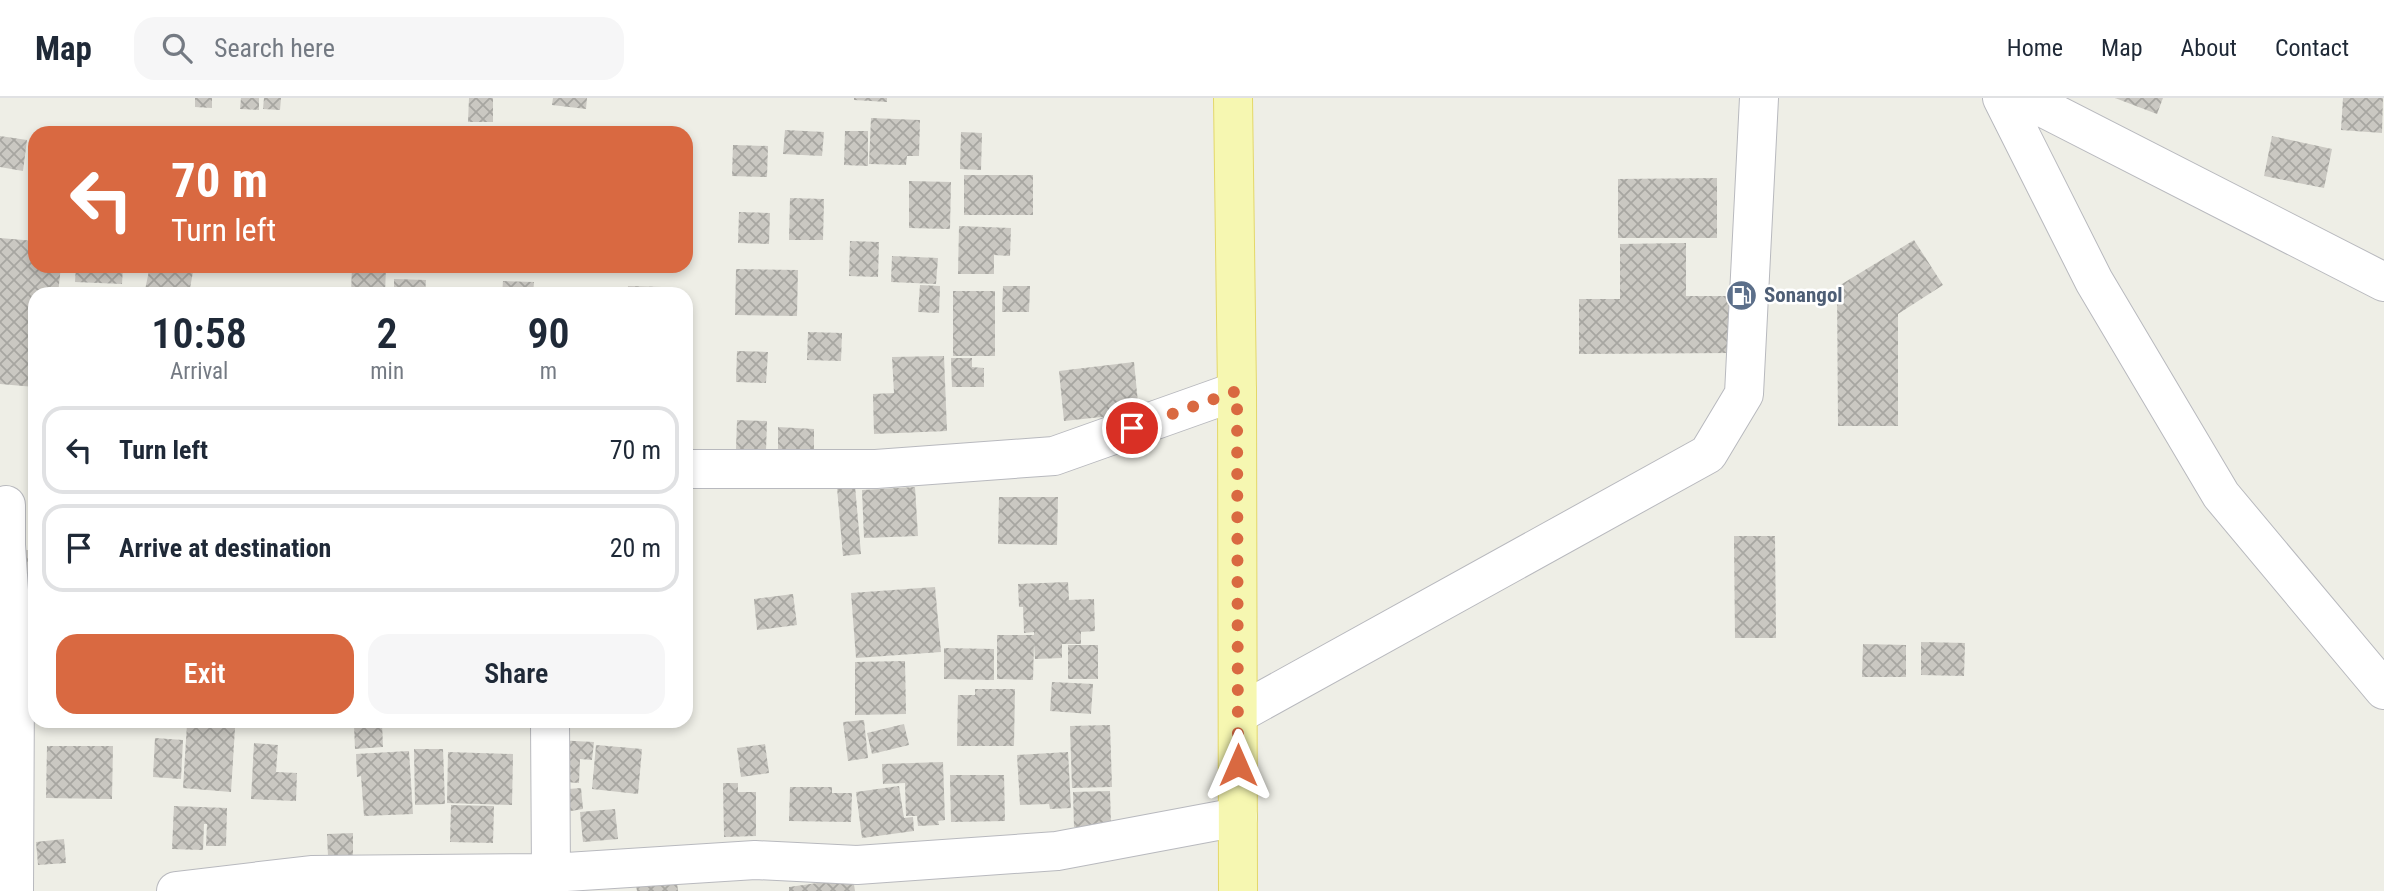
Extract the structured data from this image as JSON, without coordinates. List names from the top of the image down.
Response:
{
  "places": {
    "fuel station": ["Sonangol"]
  },
  "page": {
    "header": "Map",
    "search": "Search here",
    "nav": [
      "Home",
      "Map",
      "About",
      "Contact"
    ],
    "turn": ["70 m", "Turn left"],
    "eta": [
      "10:58",
      "Arrival",
      "2",
      "min",
      "90",
      "m"
    ],
    "list": [
      {
        "name": "Turn left",
        "value": "70 m"
      },
      {
        "name": "Arrive at destination",
        "value": "20 m"
      }
    ],
    "buttons": ["Exit", "Share"]
  }
}
